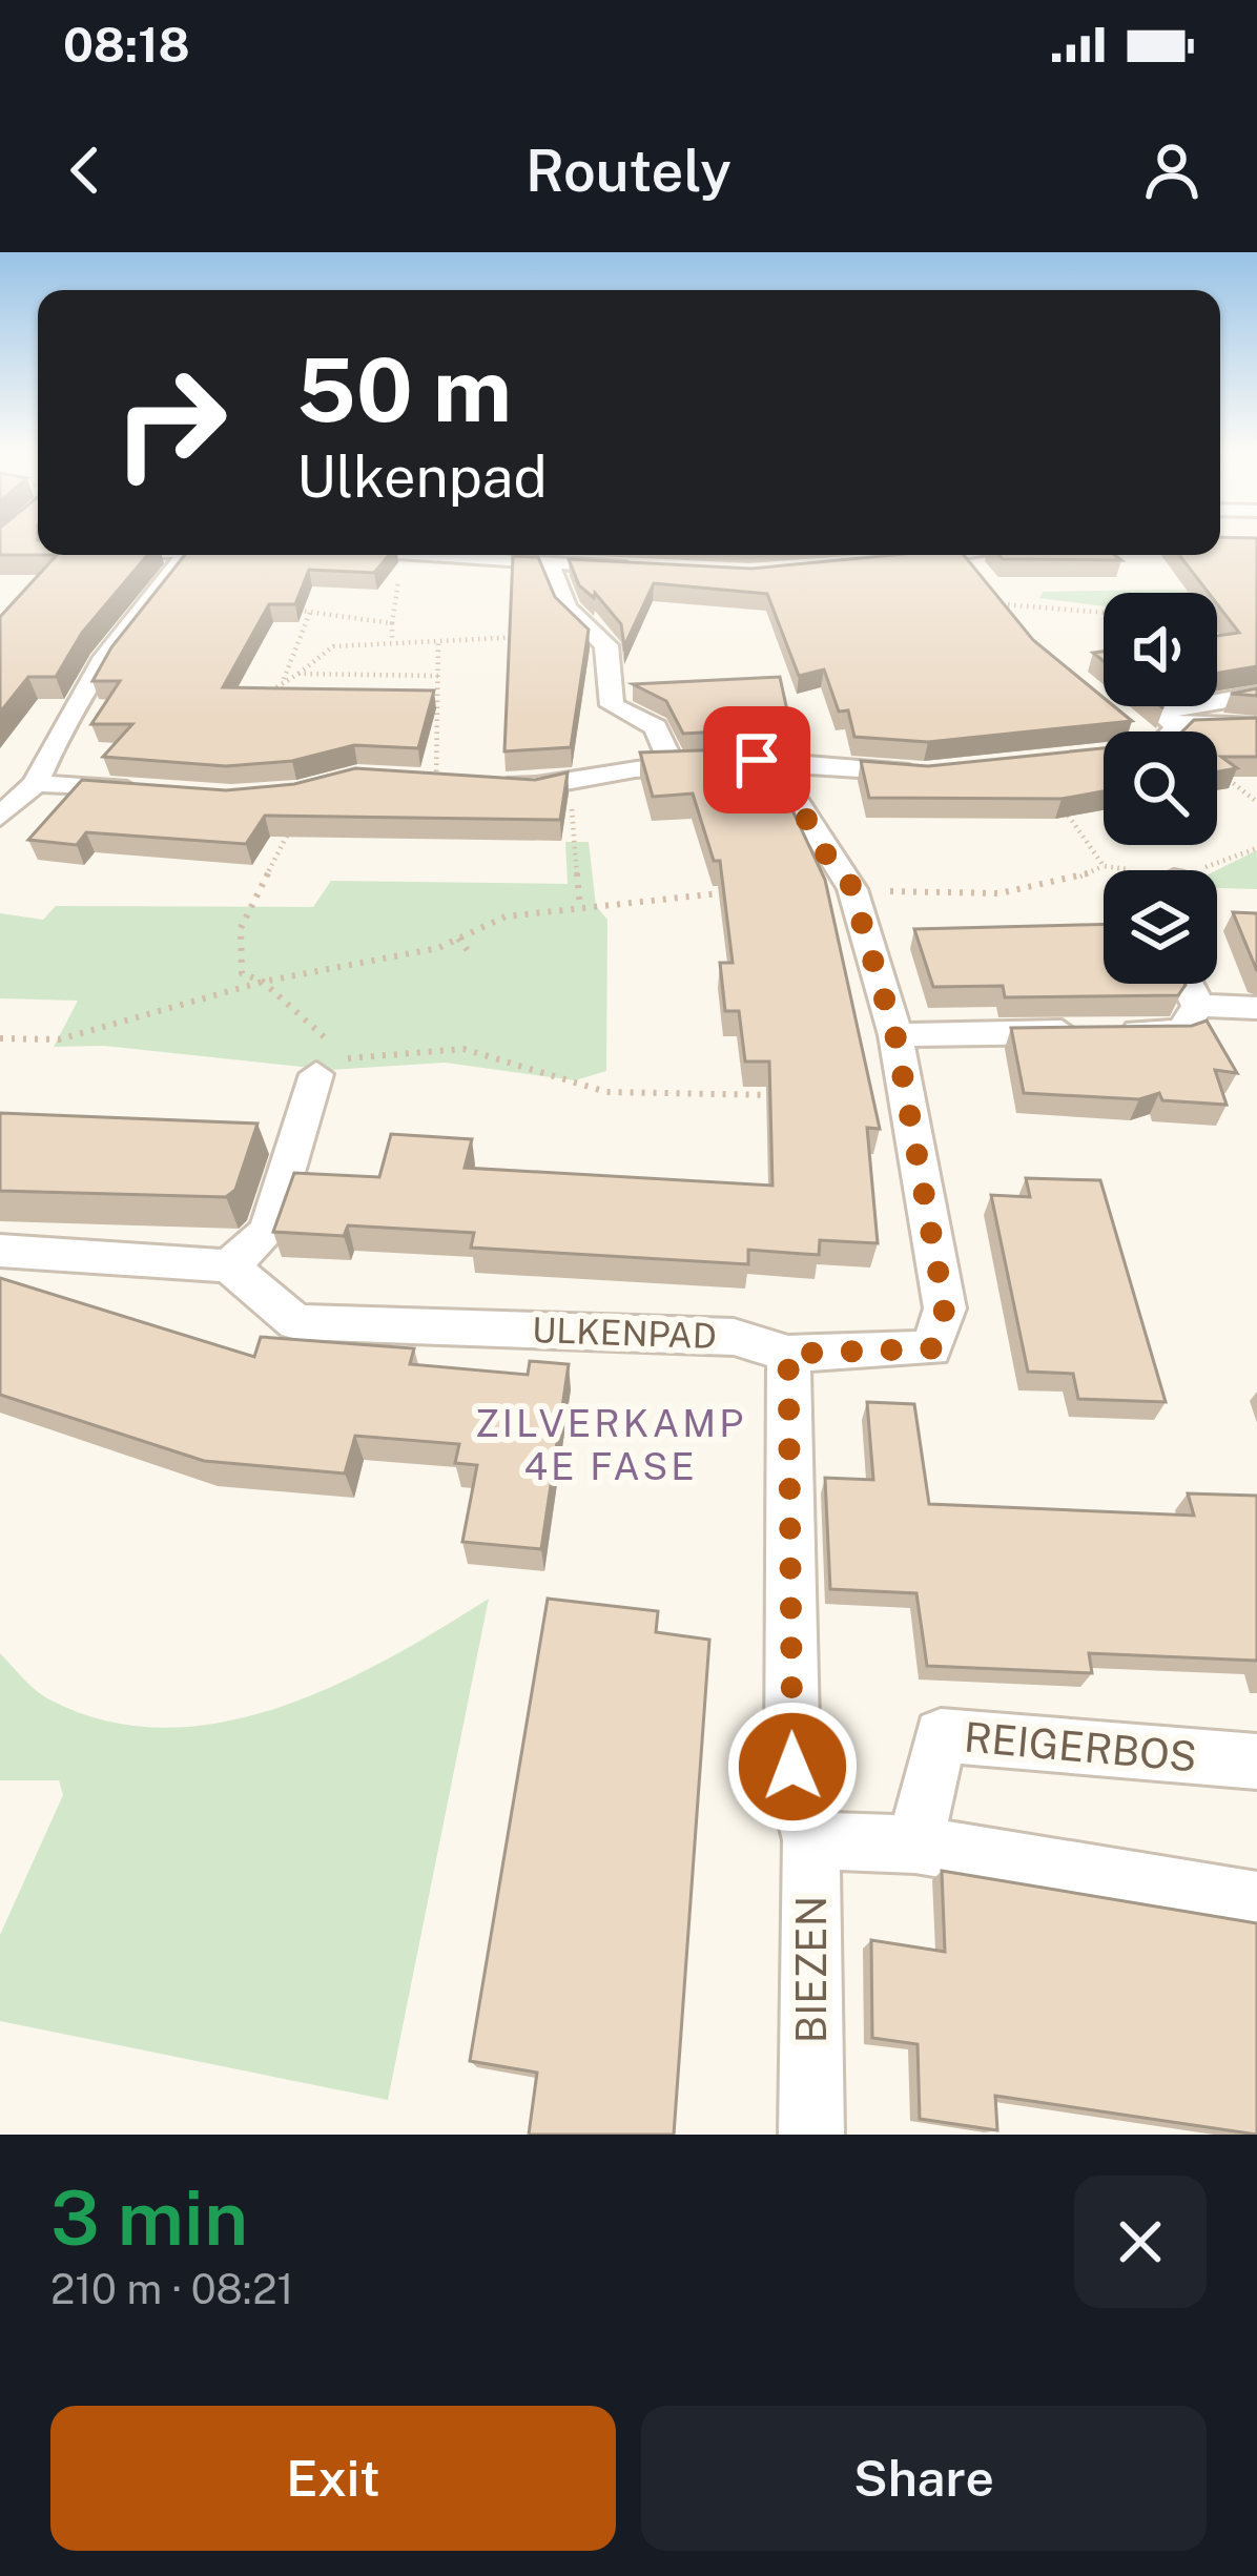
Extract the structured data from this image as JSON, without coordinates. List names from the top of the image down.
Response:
{
  "streets": {
    "street": ["ULKENPAD", "REIGERBOS", "BIEZEN"]
  },
  "crossings": [
    ["ULKENPAD", "BIEZEN"]
  ],
  "districts": ["ZILVERKAMP 4E FASE"],
  "page": {
    "status": "08:18",
    "header": "Routely",
    "turn": ["50 m", "Ulkenpad"],
    "heading": ["3 min", "210 m · 08:21"],
    "buttons": ["Exit", "Share"]
  }
}
